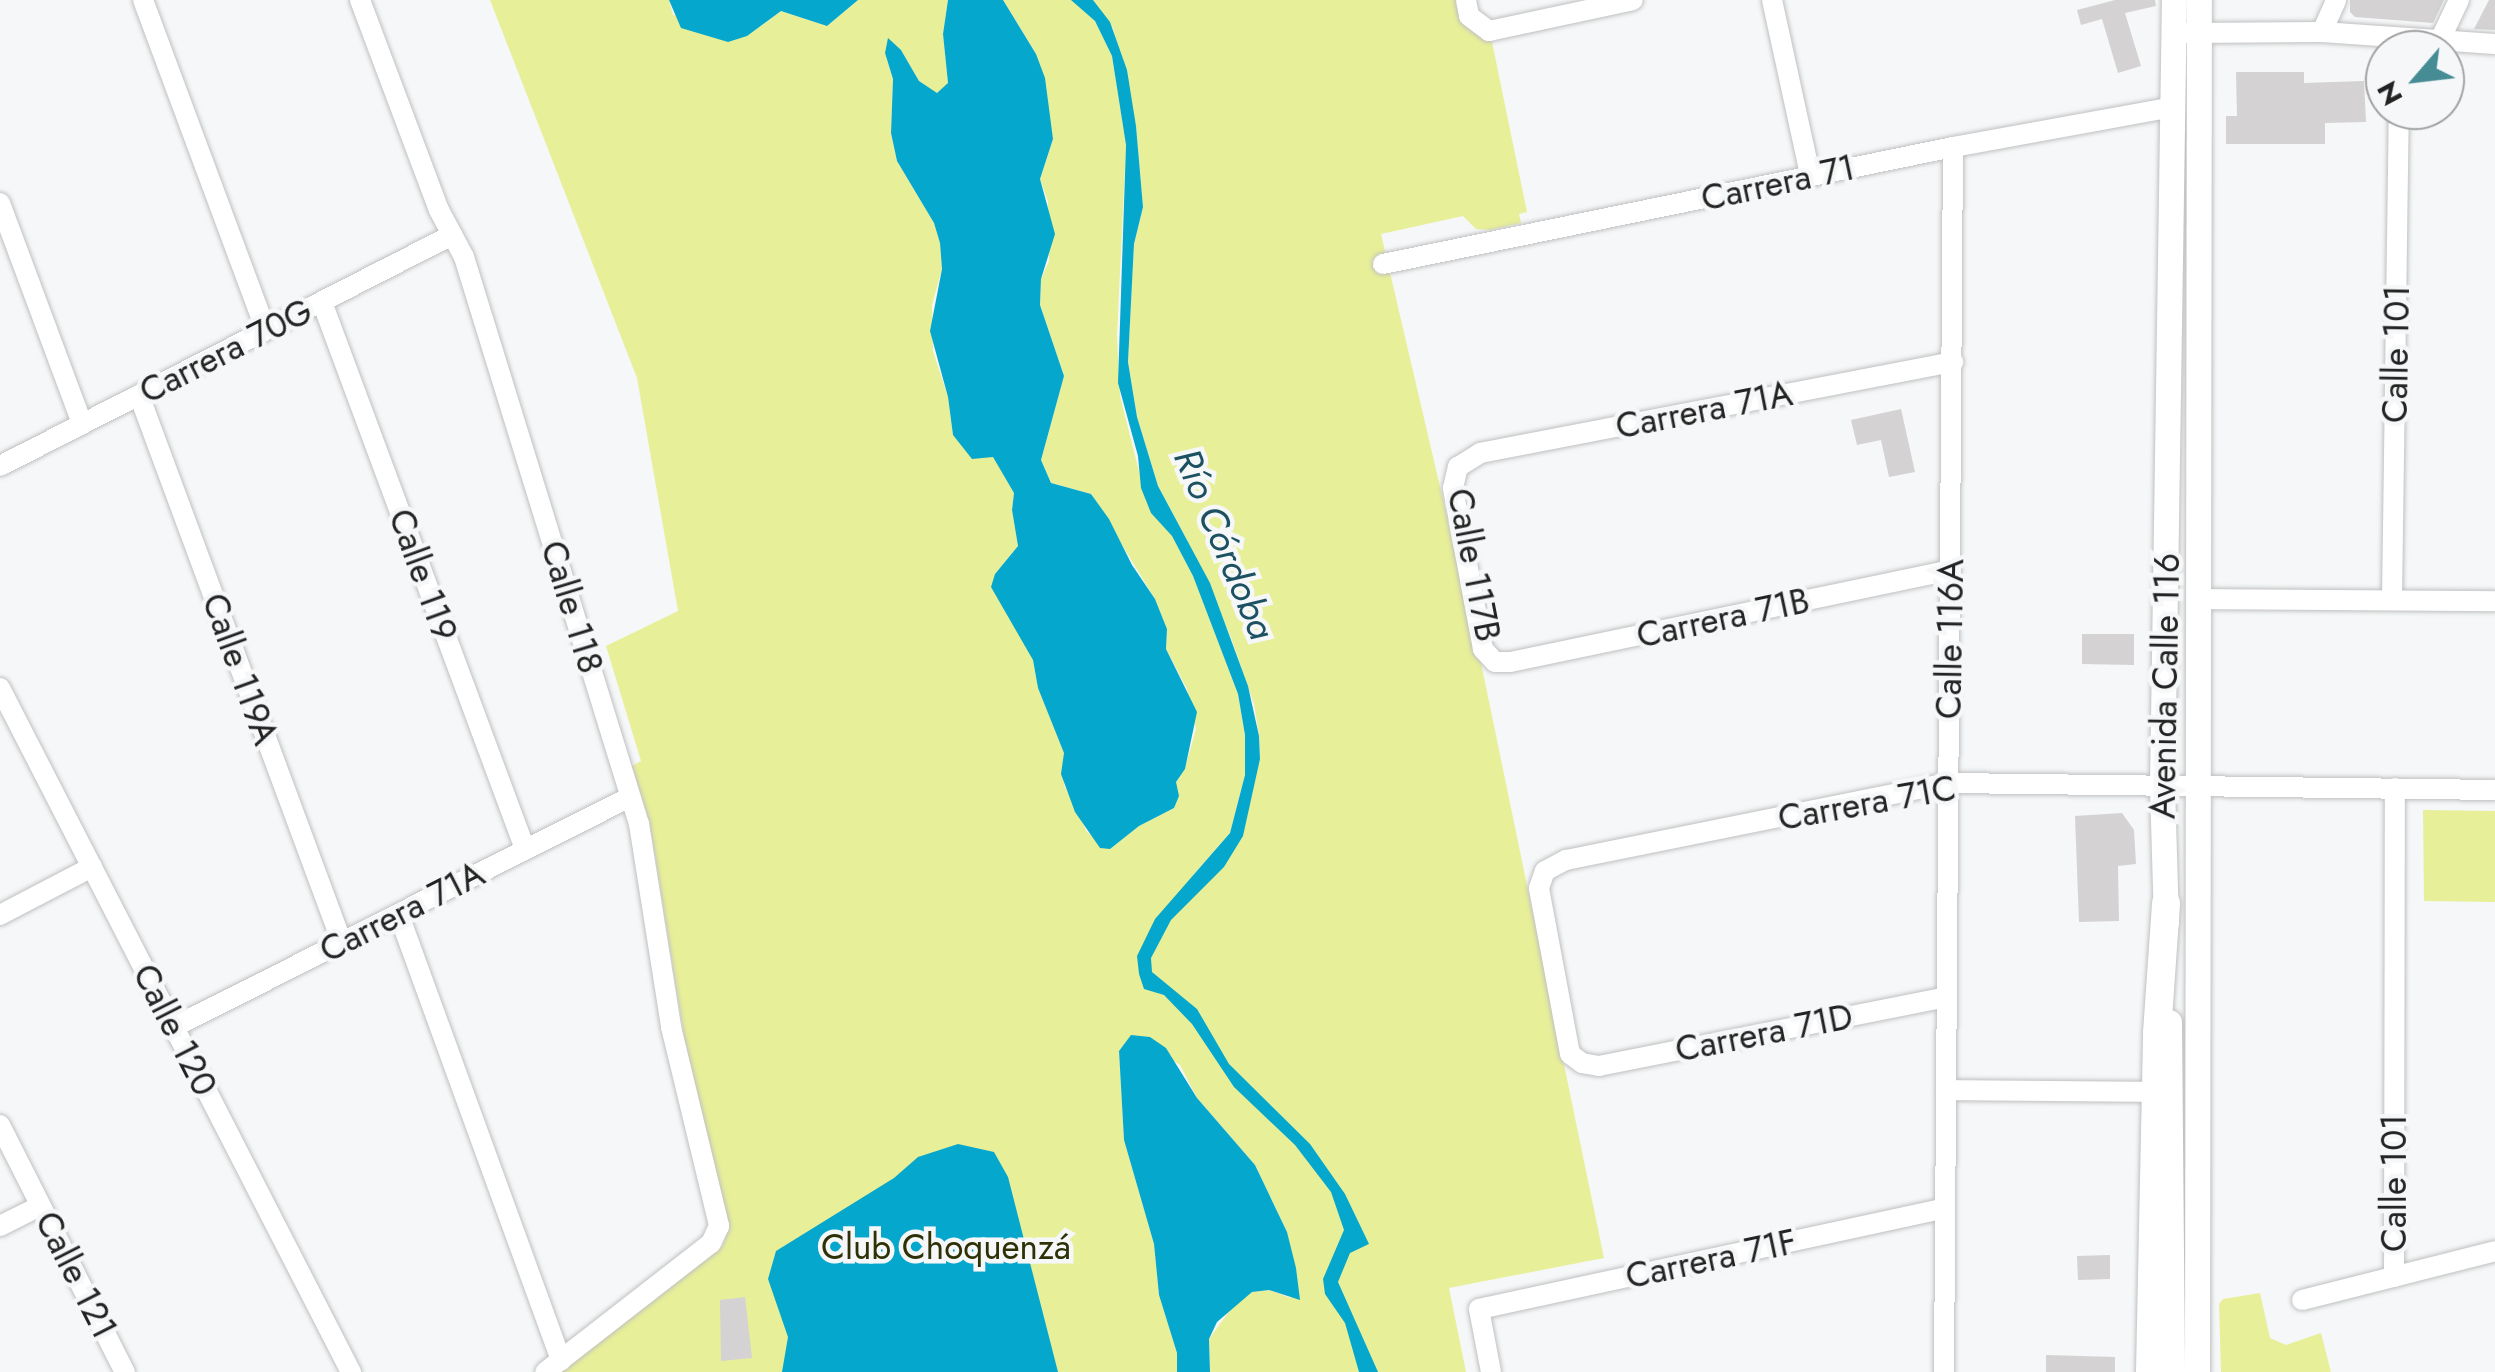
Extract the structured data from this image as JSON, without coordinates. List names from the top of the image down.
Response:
{
  "streets": {
    "main road": ["Avenida Calle 116"],
    "street": [
      "Carrera 71",
      "Carrera 70G",
      "Calle 101",
      "Carrera 71A",
      "Calle 117B",
      "Calle 119",
      "Calle 118",
      "Carrera 71B",
      "Calle 116A",
      "Calle 119A",
      "Carrera 71C",
      "Calle 120",
      "Carrera 71D",
      "Carrera 71F",
      "Calle 121"
    ]
  },
  "crossings": [
    ["Carrera 71", "Calle 116A"],
    ["Carrera 71", "Avenida Calle 116"],
    ["Carrera 70G", "Calle 119"],
    ["Carrera 70G", "Calle 118"],
    ["Carrera 70G", "Calle 119A"],
    ["Calle 101", "Carrera 71C"],
    ["Carrera 71A", "Calle 117B"],
    ["Carrera 71A", "Calle 119"],
    ["Carrera 71A", "Calle 118"],
    ["Carrera 71A", "Calle 116A"],
    ["Carrera 71A", "Calle 119A"],
    ["Carrera 71A", "Calle 120"],
    ["Calle 117B", "Carrera 71B"],
    ["Carrera 71B", "Calle 116A"],
    ["Calle 116A", "Carrera 71C"],
    ["Calle 116A", "Carrera 71D"],
    ["Calle 116A", "Carrera 71F"],
    ["Avenida Calle 116", "Carrera 71C"],
    ["Carrera 71C", "Carrera 71D"]
  ],
  "water": ["Río Córdoba"],
  "parks": ["Club Choquenzá"],
  "north": "bottom left"
}
